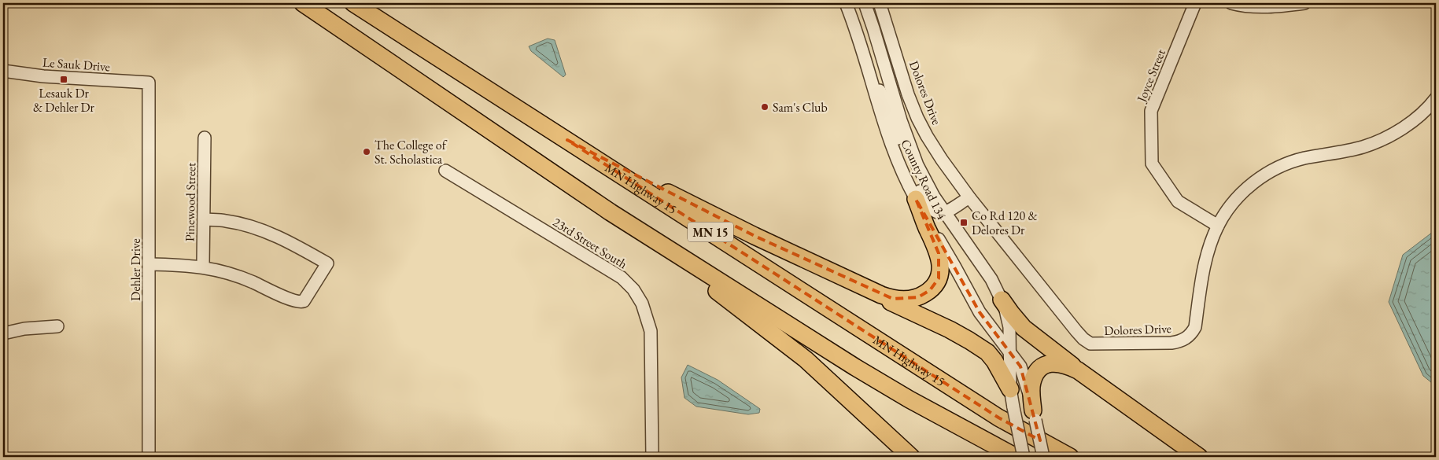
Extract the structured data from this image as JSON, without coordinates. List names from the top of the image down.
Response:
{
  "streets": {
    "highway": ["MN Highway 15", "MN 15"],
    "street": [
      "Le Sauk Drive",
      "Joyce Street",
      "Dolores Drive",
      "County Road 134",
      "Pinewood Street",
      "23rd Street South",
      "Dehler Drive"
    ]
  },
  "crossings": [
    ["Le Sauk Drive", "Dehler Drive"],
    ["Joyce Street", "Dolores Drive"]
  ],
  "places": {
    "transit": ["Lesauk Dr & Dehler Dr", "Co Rd 120 & Delores Dr"],
    "other": ["Sam's Club", "The College of St. Scholastica"]
  }
}
